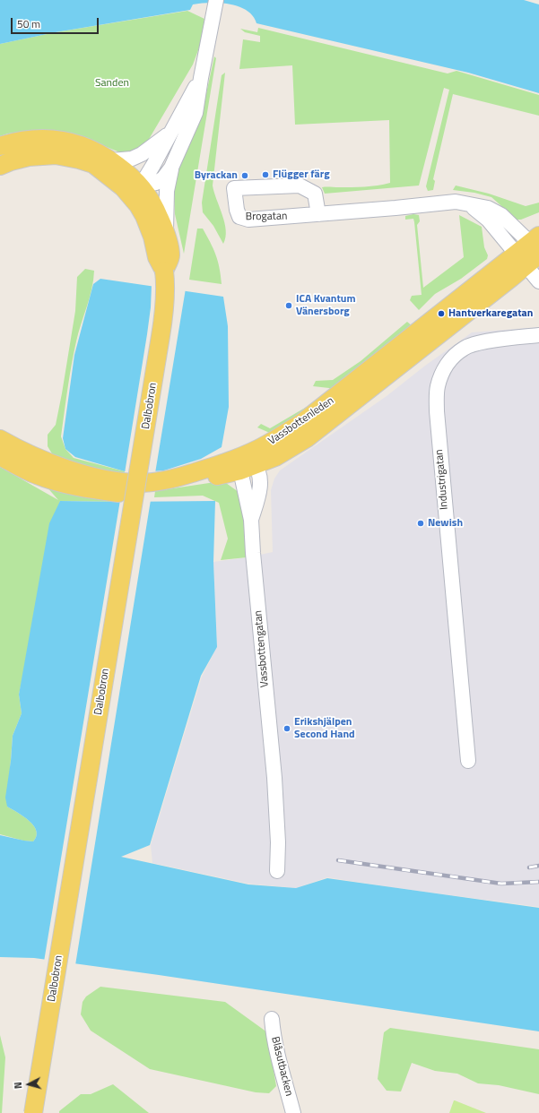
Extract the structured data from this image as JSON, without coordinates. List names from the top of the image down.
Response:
{
  "streets": {
    "main road": ["Dalbobron", "Vassbottenleden"],
    "street": [
      "Brogatan",
      "Industrigatan",
      "Vassbottengatan",
      "Blåsutbacken"
    ]
  },
  "crossings": [
    ["Brogatan", "Vassbottenleden"],
    ["Vassbottenleden", "Vassbottengatan"]
  ],
  "parks": ["Sanden"],
  "places": [
    "Flügger färg",
    "Byrackan",
    "ICA Kvantum Vänersborg",
    "Hantverkaregatan",
    "Newish",
    "Erikshjälpen Second Hand"
  ],
  "scale_bar": "50 m",
  "north": "left"
}
